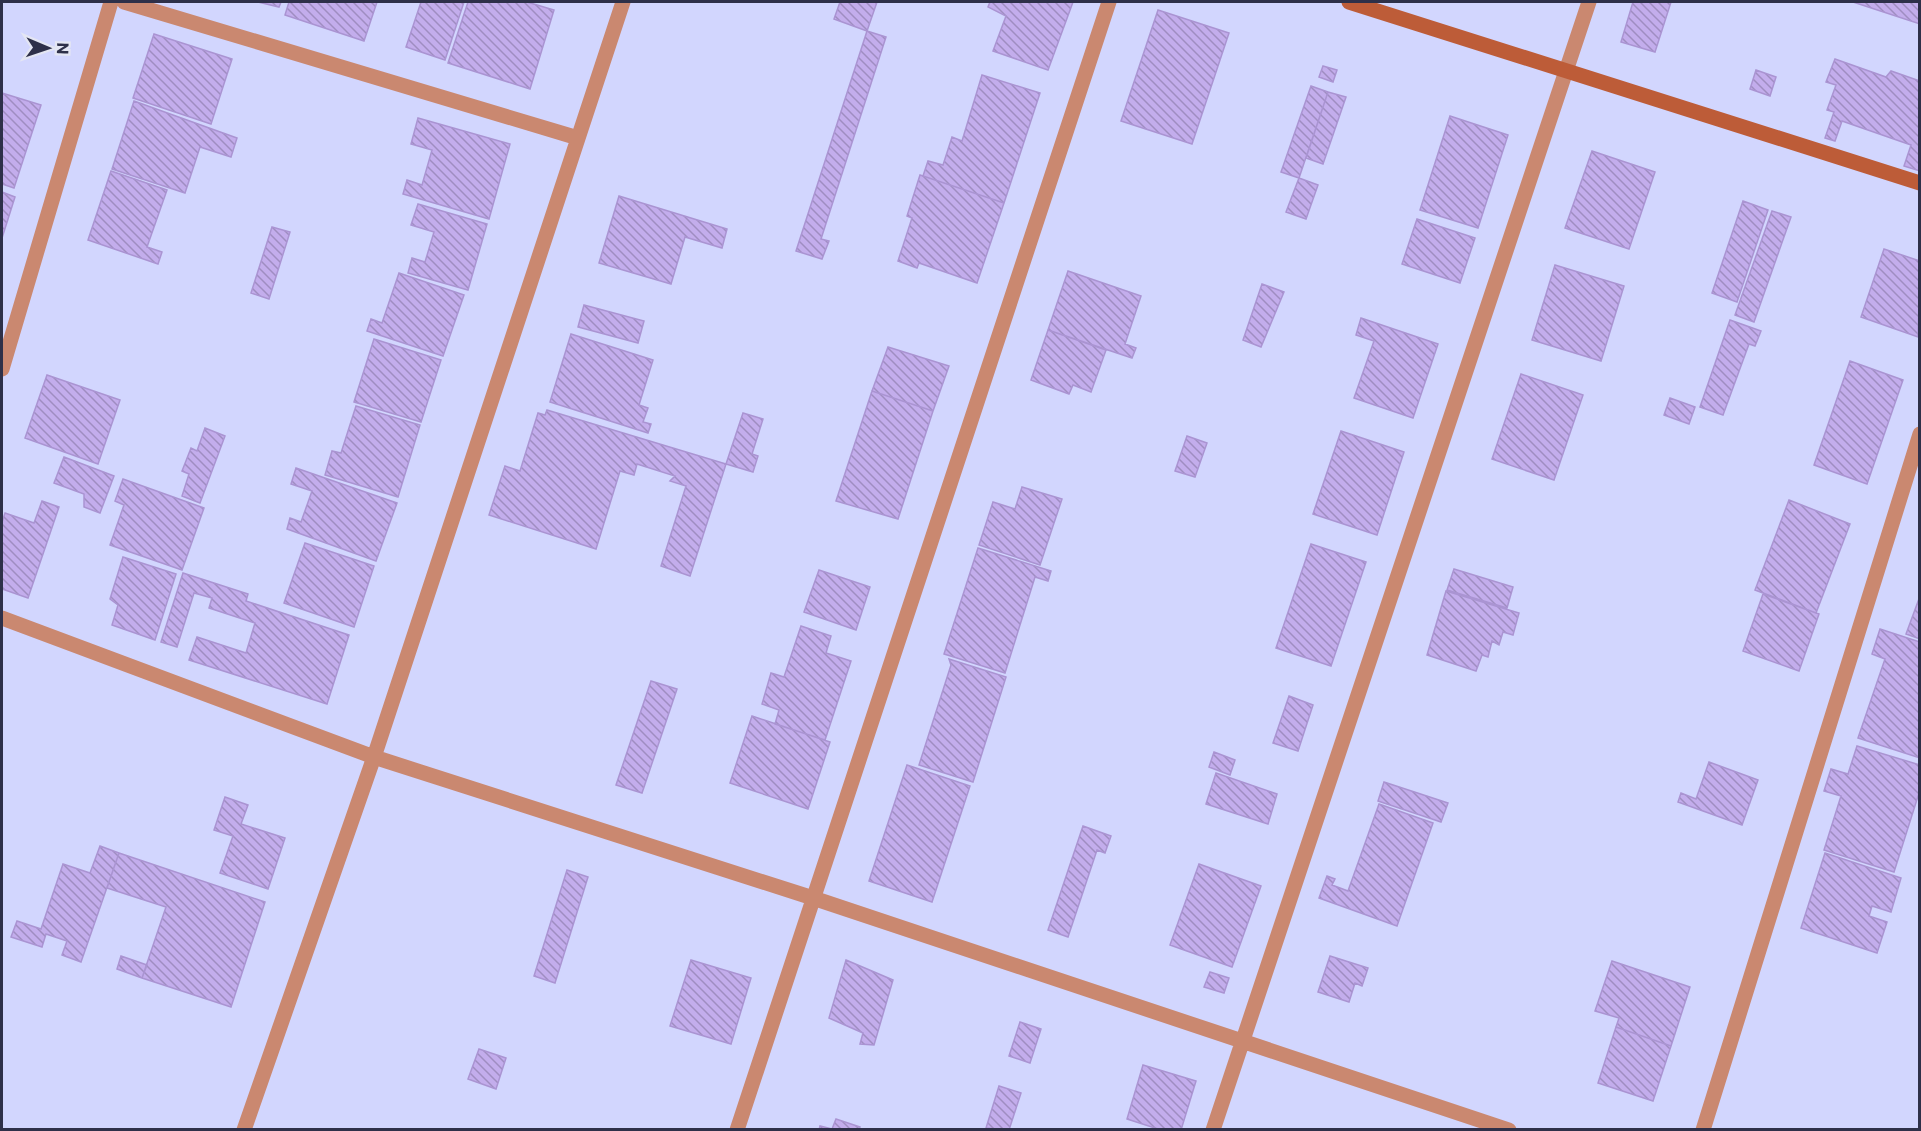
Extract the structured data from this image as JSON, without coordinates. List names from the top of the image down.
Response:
{
  "north": "right"
}
